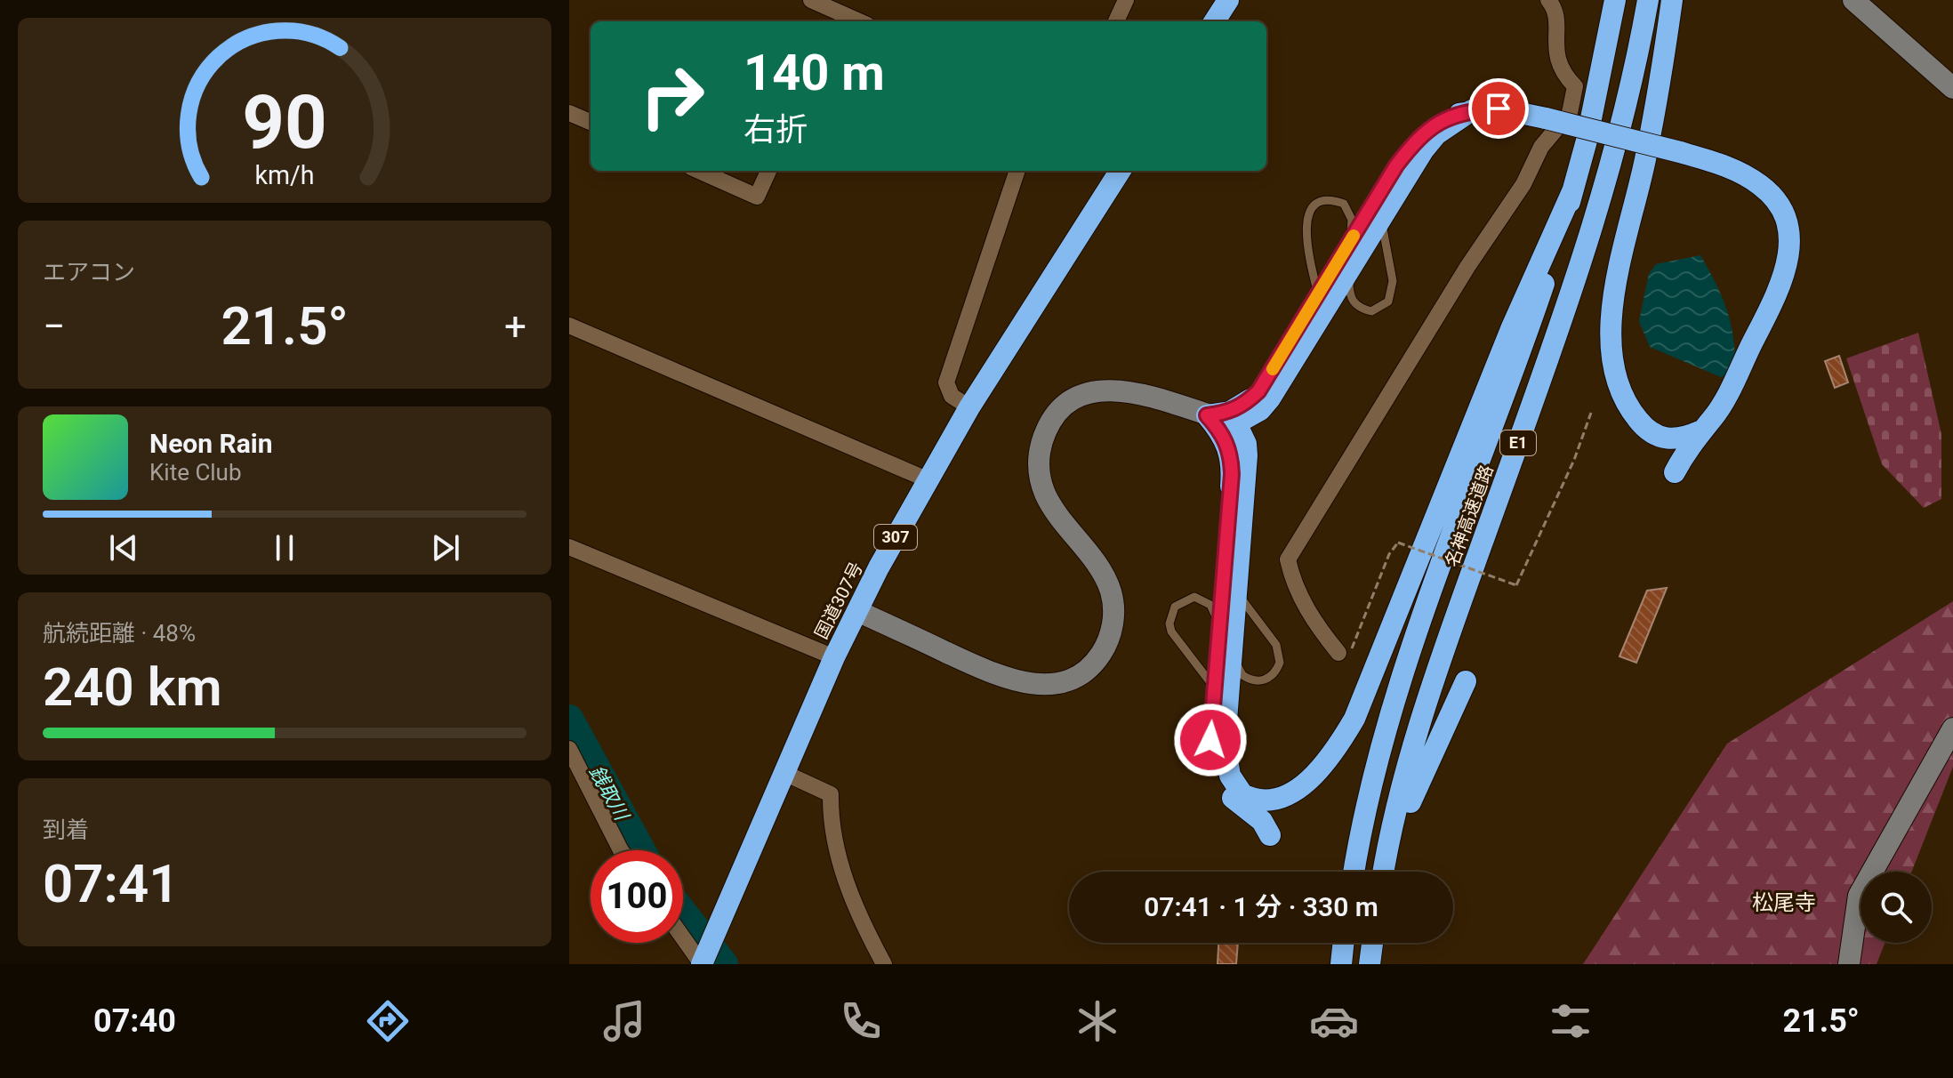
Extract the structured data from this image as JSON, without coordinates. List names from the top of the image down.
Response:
{
  "streets": {
    "highway": [
      "E1",
      "名神高速道路",
      "307",
      "国道307号"
    ]
  },
  "districts": ["松尾寺"],
  "water": ["銭取川"],
  "page": {
    "turn": ["140 m", "右折"],
    "tile": [
      "エアコン",
      ["航続距離 · 48%", "240 km"],
      ["到着", "07:41"]
    ],
    "heat": ["−", "21.5°", "+"],
    "song": ["Neon Rain", "Kite Club"],
    "limit": "100",
    "trip": "07:41 · 1 分 · 330 m",
    "tabs": ["07:40", "21.5°"],
    "gauge": ["90", "km/h"]
  }
}
